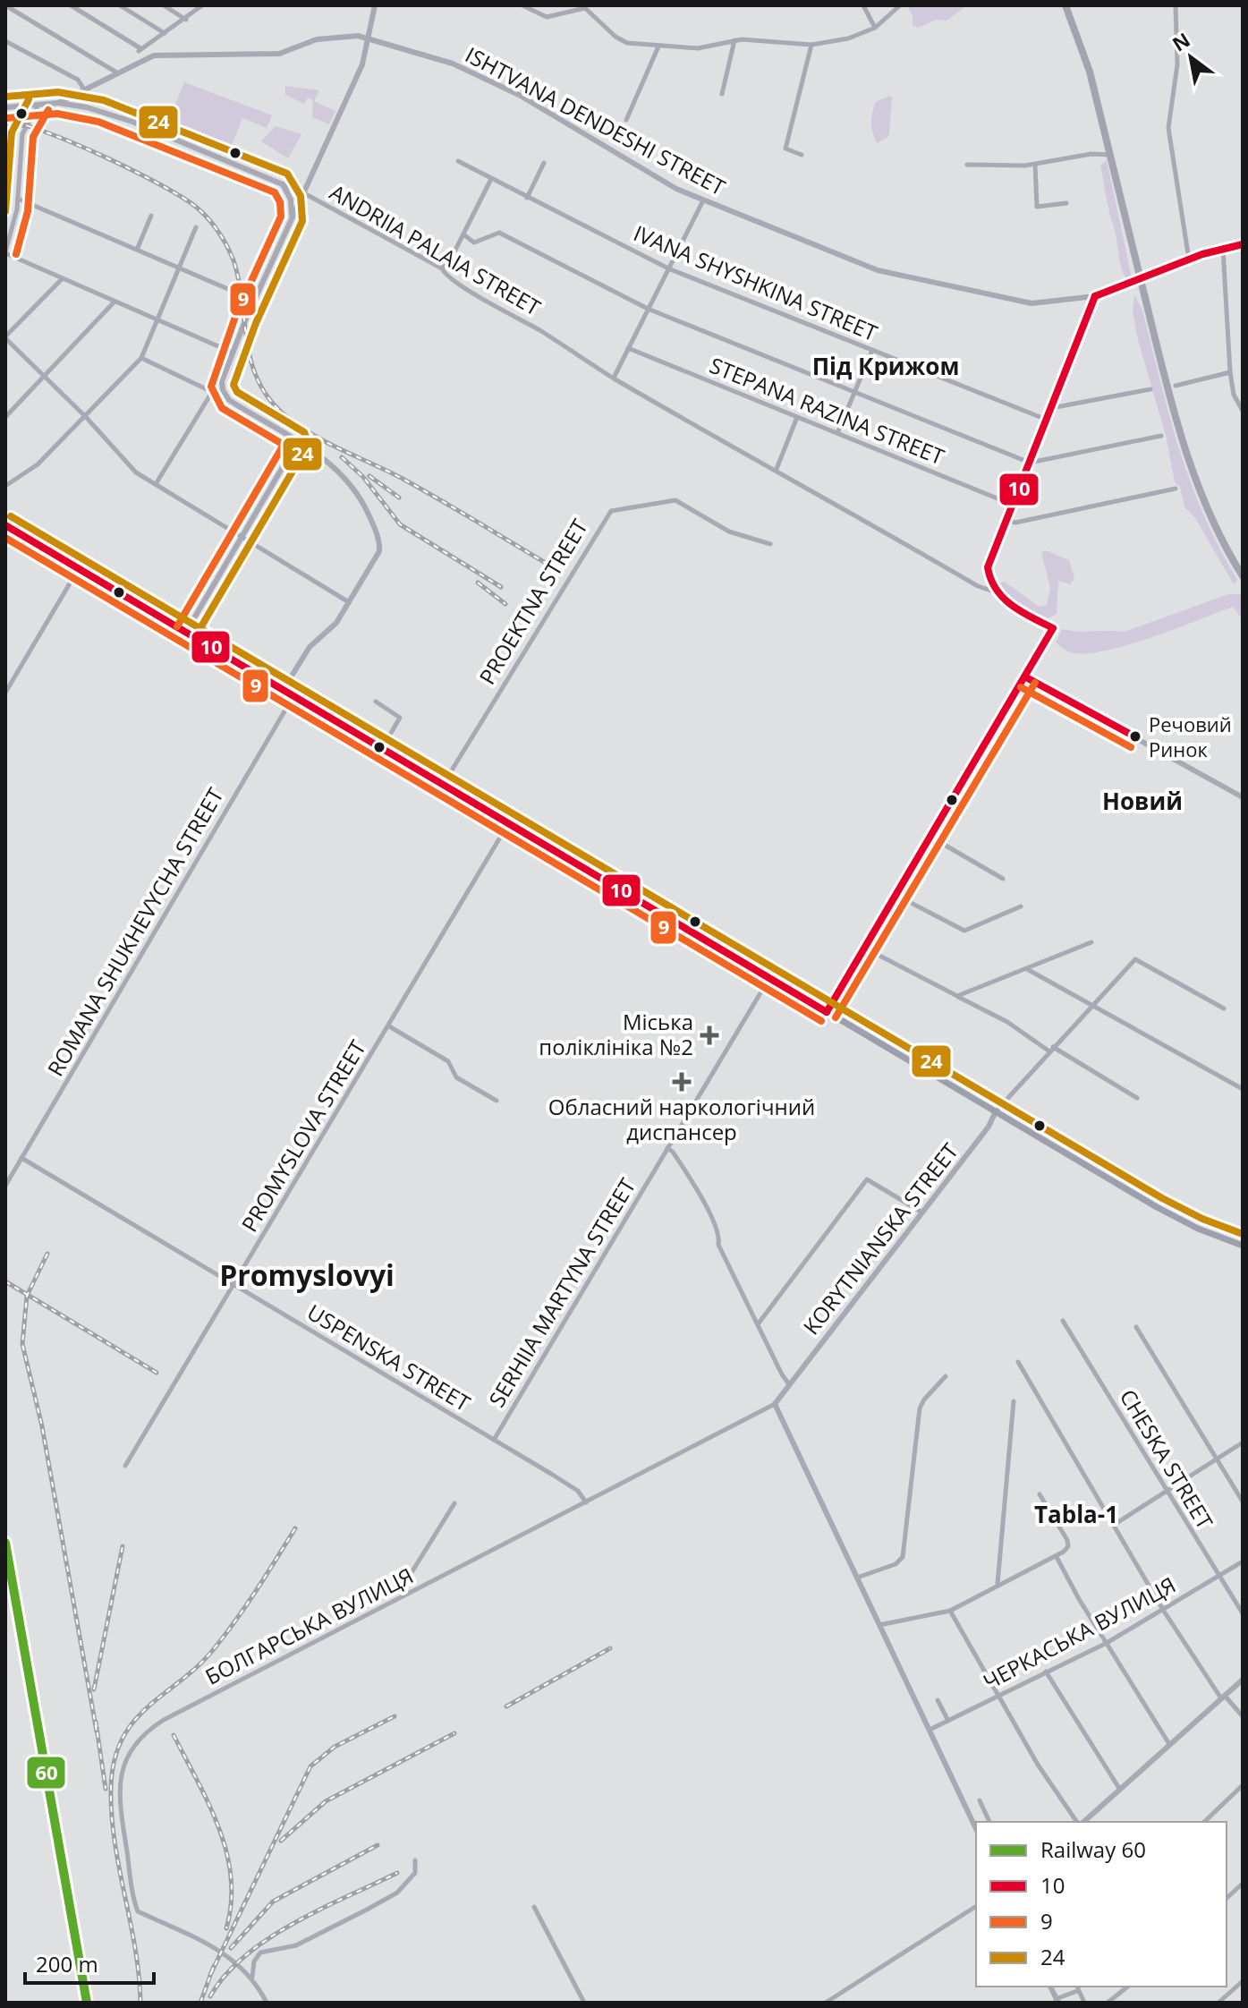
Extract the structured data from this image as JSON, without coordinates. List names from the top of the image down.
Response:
{
  "streets": {
    "street": [
      "ISHTVANA DENDESHI STREET",
      "ANDRIIA PALAIA STREET",
      "IVANA SHYSHKINA STREET",
      "STEPANA RAZINA STREET",
      "PROEKTNA STREET",
      "ROMANA SHUKHEVYCHA STREET",
      "PROMYSLOVA STREET",
      "KORYTNIANSKA STREET",
      "SERHIIA MARTYNA STREET",
      "USPENSKA STREET",
      "CHESKA STREET",
      "БОЛГАРСЬКА ВУЛИЦЯ",
      "ЧЕРКАСЬКА ВУЛИЦЯ"
    ]
  },
  "crossings": [
    ["ISHTVANA DENDESHI STREET", "ANDRIIA PALAIA STREET"],
    ["ROMANA SHUKHEVYCHA STREET", "USPENSKA STREET"],
    ["PROMYSLOVA STREET", "USPENSKA STREET"],
    ["KORYTNIANSKA STREET", "БОЛГАРСЬКА ВУЛИЦЯ"],
    ["SERHIIA MARTYNA STREET", "USPENSKA STREET"],
    ["USPENSKA STREET", "БОЛГАРСЬКА ВУЛИЦЯ"],
    ["CHESKA STREET", "ЧЕРКАСЬКА ВУЛИЦЯ"]
  ],
  "districts": [
    "Під Крижом",
    "Новий",
    "Promyslovyi",
    "Tabla-1"
  ],
  "places": {
    "other": ["Речовий Ринок"],
    "health": ["Міська поліклініка №2", "Обласний наркологічний диспансер"]
  },
  "lines": [
    "transit line 24",
    "transit line 9",
    "transit line 10",
    "rail line 60"
  ],
  "legend": [
    "Railway 60",
    "10",
    "9",
    "24"
  ],
  "scale_bar": "200 m",
  "north": "top left"
}
